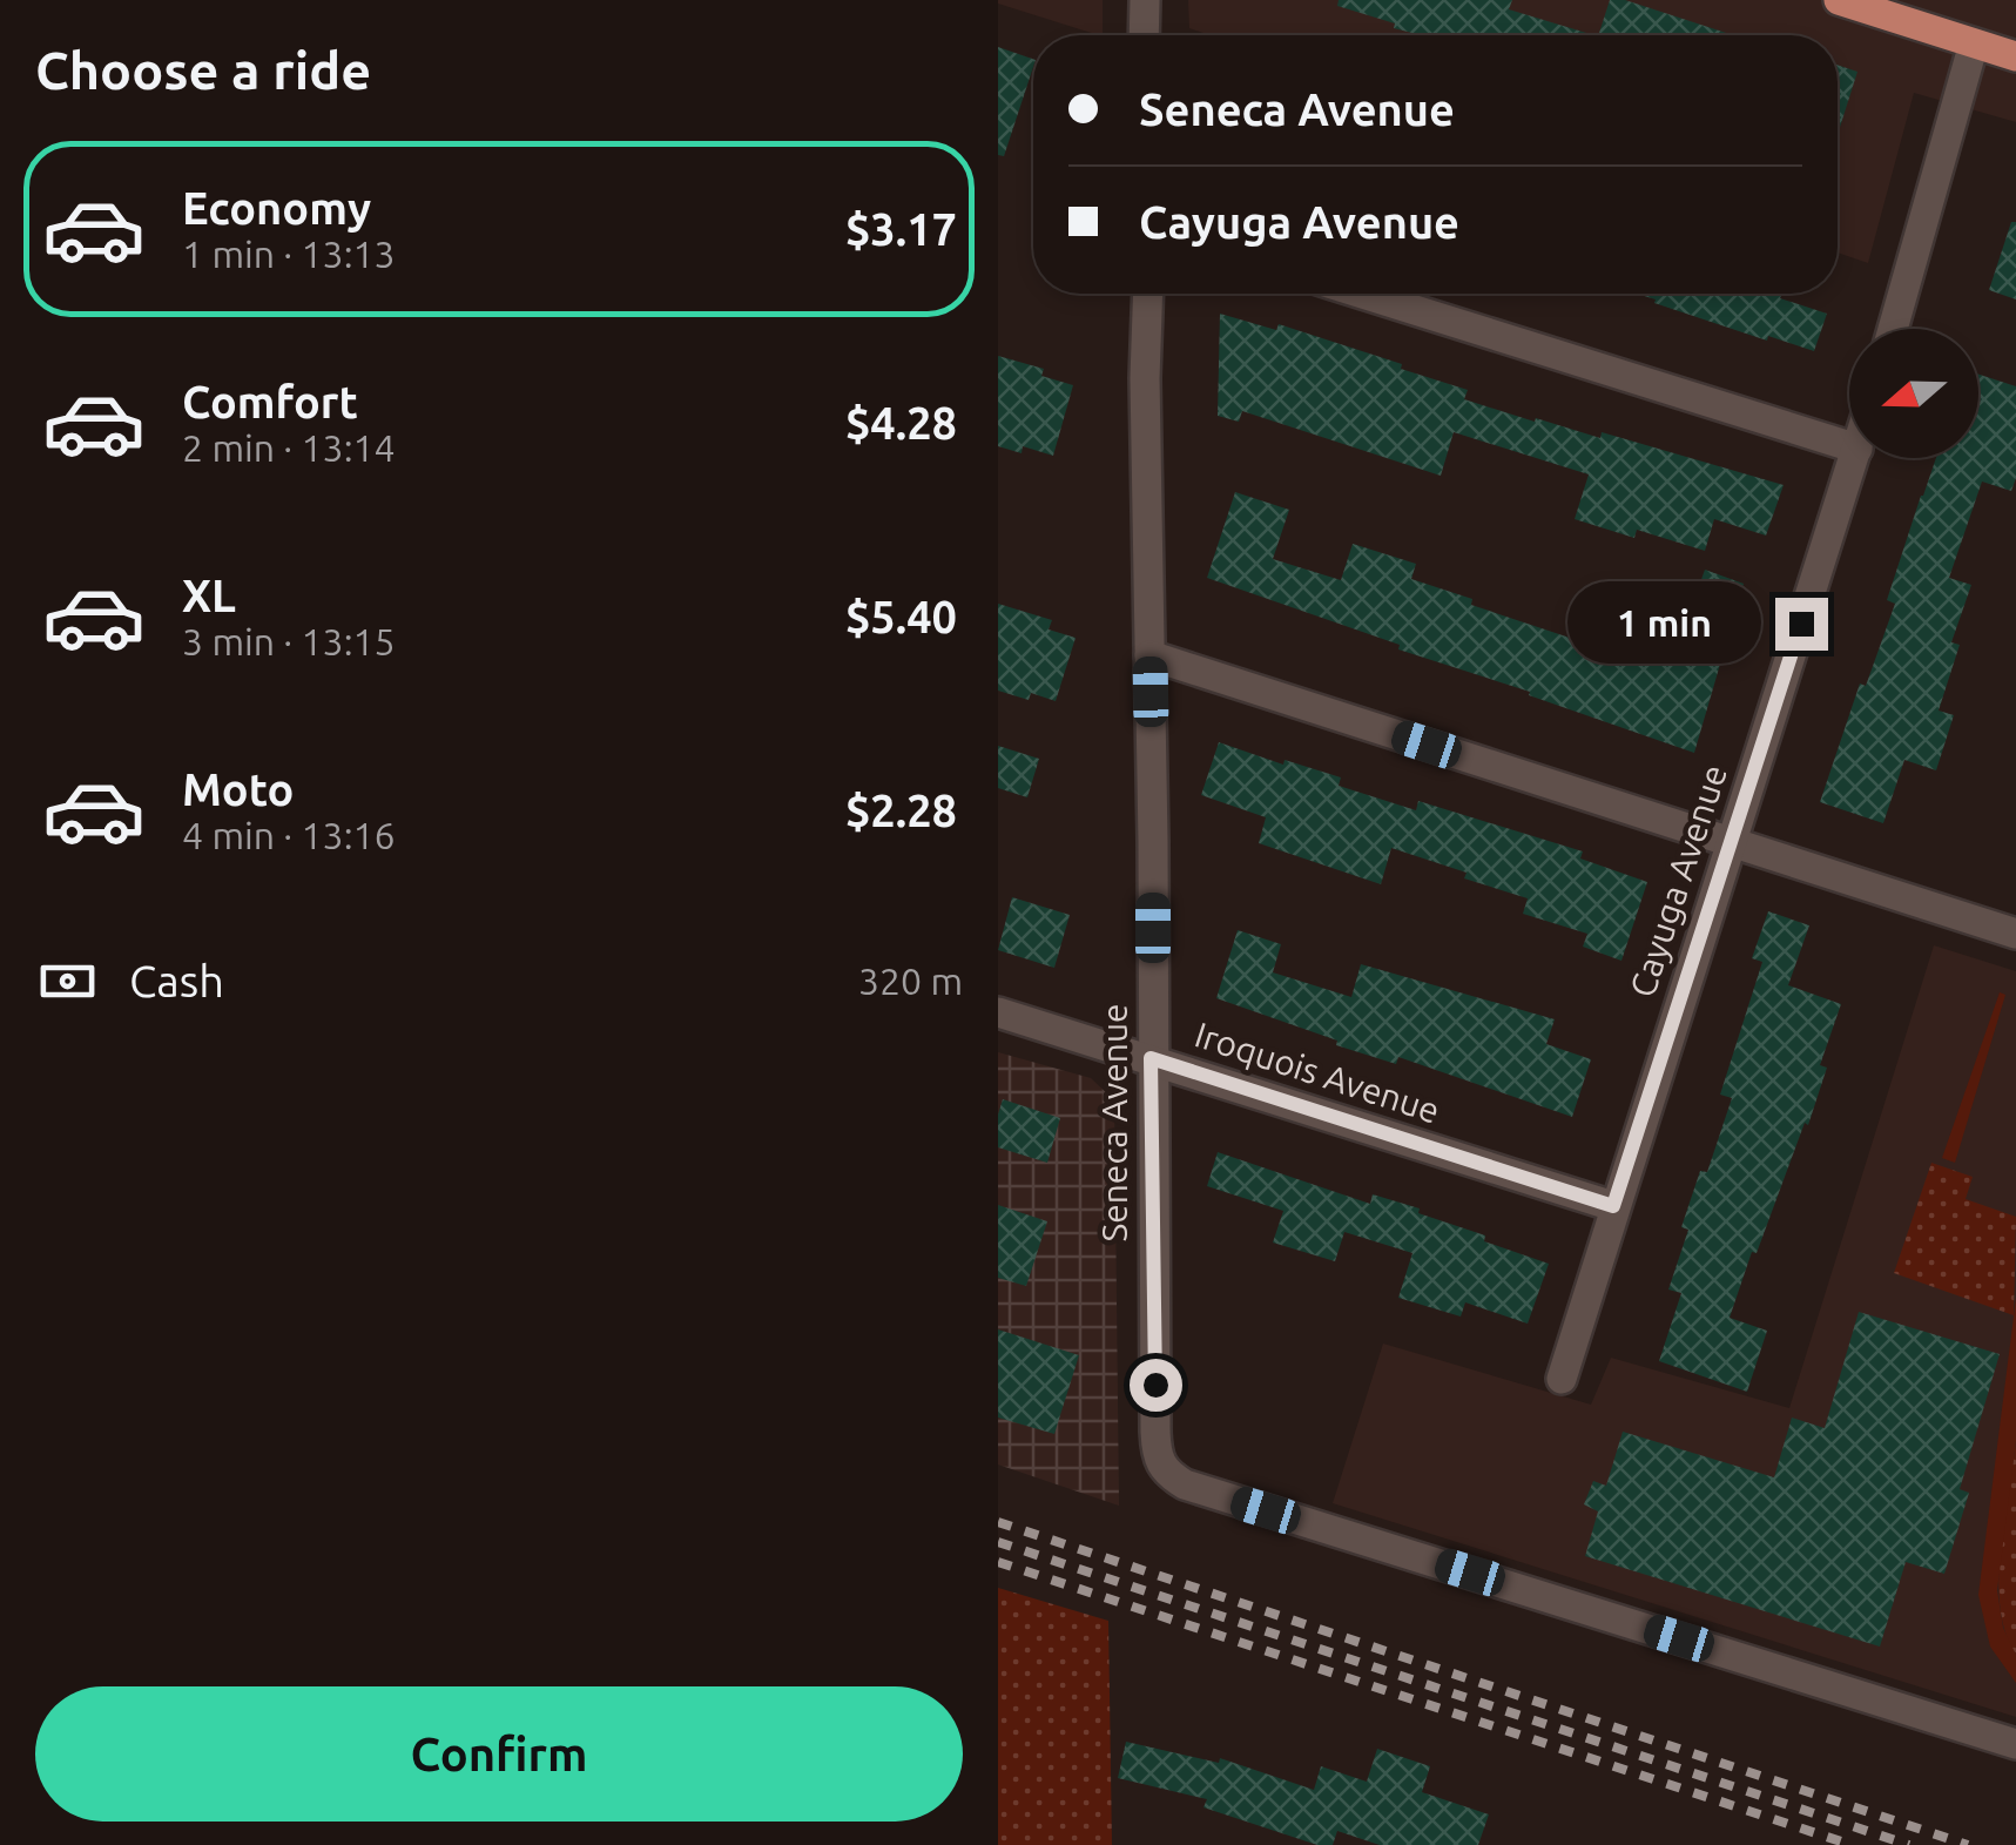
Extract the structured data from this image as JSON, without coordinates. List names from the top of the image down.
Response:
{
  "streets": {
    "street": ["Cayuga Avenue", "Iroquois Avenue", "Seneca Avenue"]
  },
  "crossings": [
    ["Cayuga Avenue", "Iroquois Avenue"],
    ["Iroquois Avenue", "Seneca Avenue"]
  ],
  "north": "left",
  "page": {
    "heading": "Choose a ride",
    "banner": ["Seneca Avenue", "Cayuga Avenue"],
    "list": [
      {
        "name": "Economy",
        "note": "1 min · 13:13",
        "value": "$3.17"
      },
      {
        "name": "Comfort",
        "note": "2 min · 13:14",
        "value": "$4.28"
      },
      {
        "name": "XL",
        "note": "3 min · 13:15",
        "value": "$5.40"
      },
      {
        "name": "Moto",
        "note": "4 min · 13:16",
        "value": "$2.28"
      }
    ],
    "bubble": "1 min",
    "pay": ["Cash", "320 m"],
    "buttons": "Confirm"
  }
}
